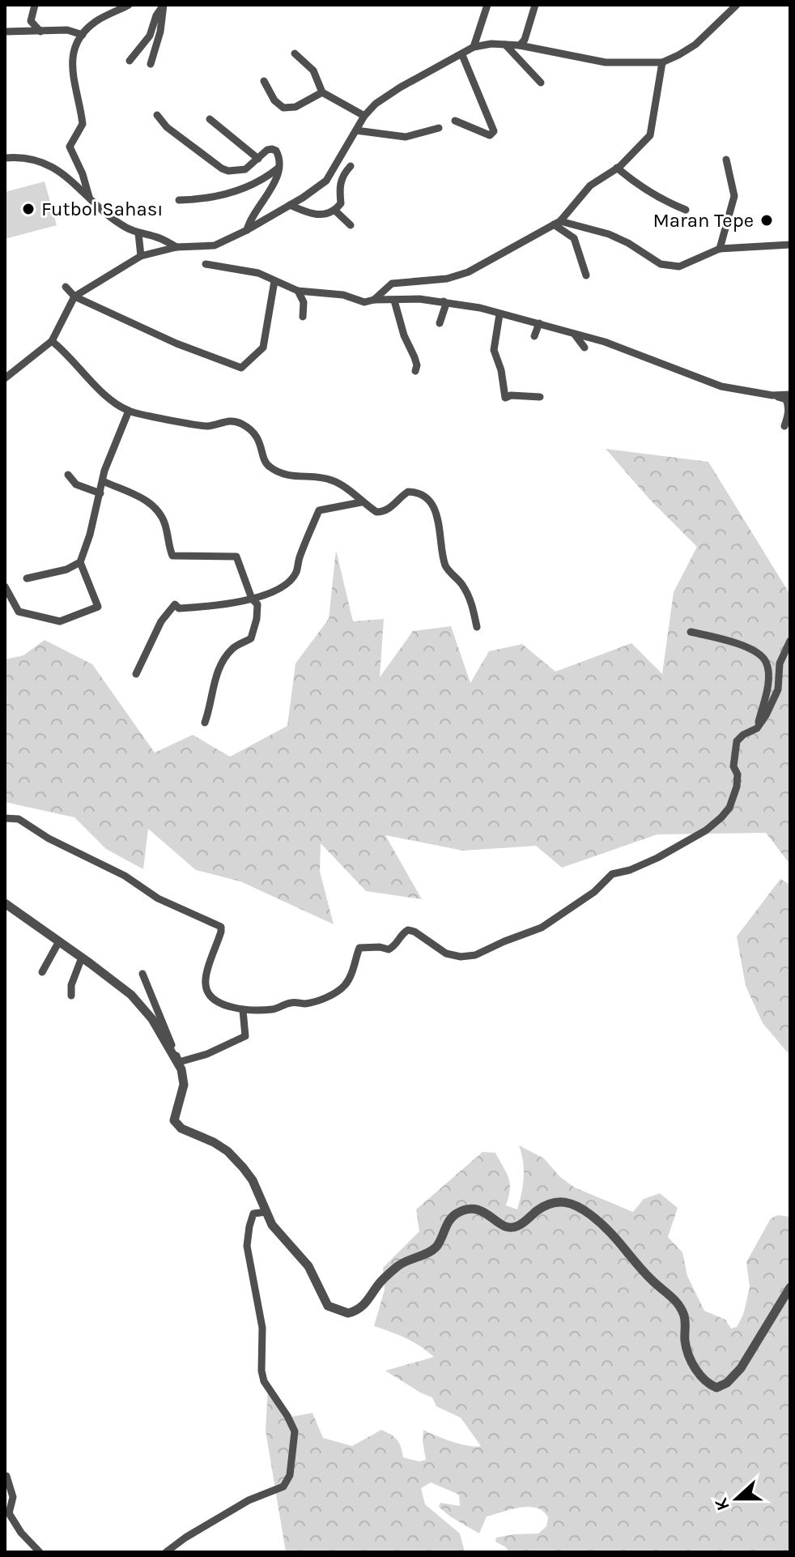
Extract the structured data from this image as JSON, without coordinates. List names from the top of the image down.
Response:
{
  "places": ["Futbol Sahası", "Maran Tepe"],
  "north": "left"
}
